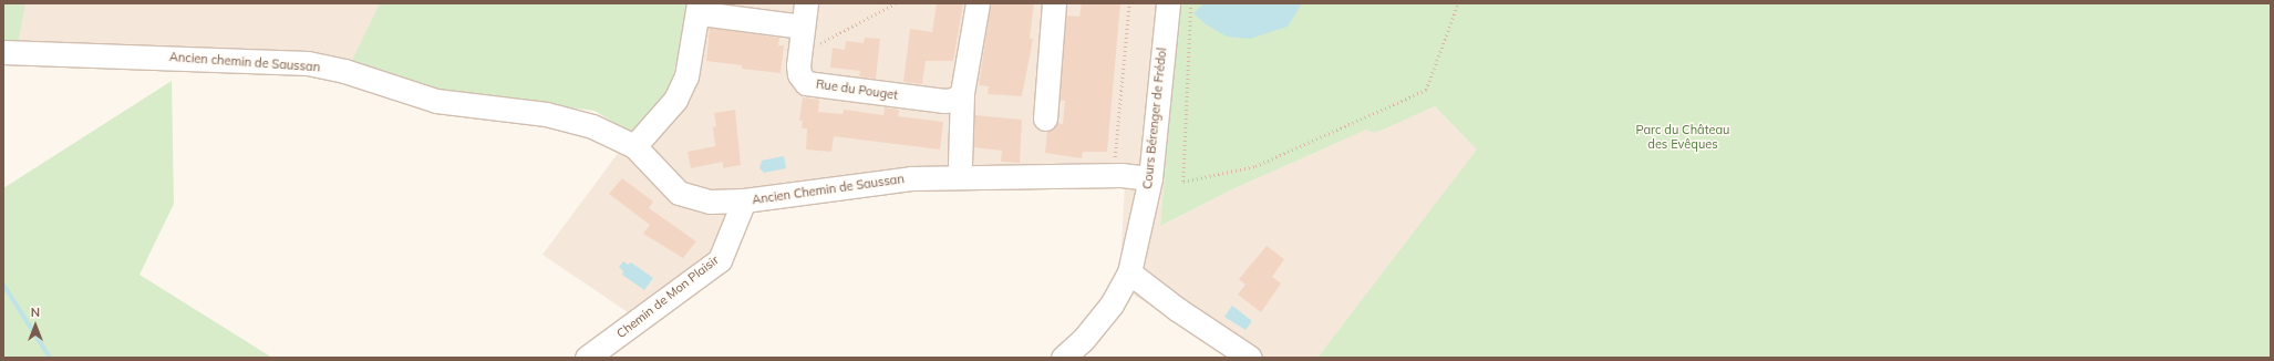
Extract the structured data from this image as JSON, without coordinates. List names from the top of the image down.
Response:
{
  "streets": {
    "street": [
      "Ancien chemin de Saussan",
      "Rue du Pouget",
      "Cours Bérenger de Frédol",
      "Ancien Chemin de Saussan",
      "Chemin de Mon Plaisir"
    ]
  },
  "crossings": [
    ["Ancien chemin de Saussan", "Ancien Chemin de Saussan"],
    ["Cours Bérenger de Frédol", "Ancien Chemin de Saussan"],
    ["Ancien Chemin de Saussan", "Chemin de Mon Plaisir"]
  ],
  "parks": ["Parc du Château des Evêques"],
  "north": "top"
}
